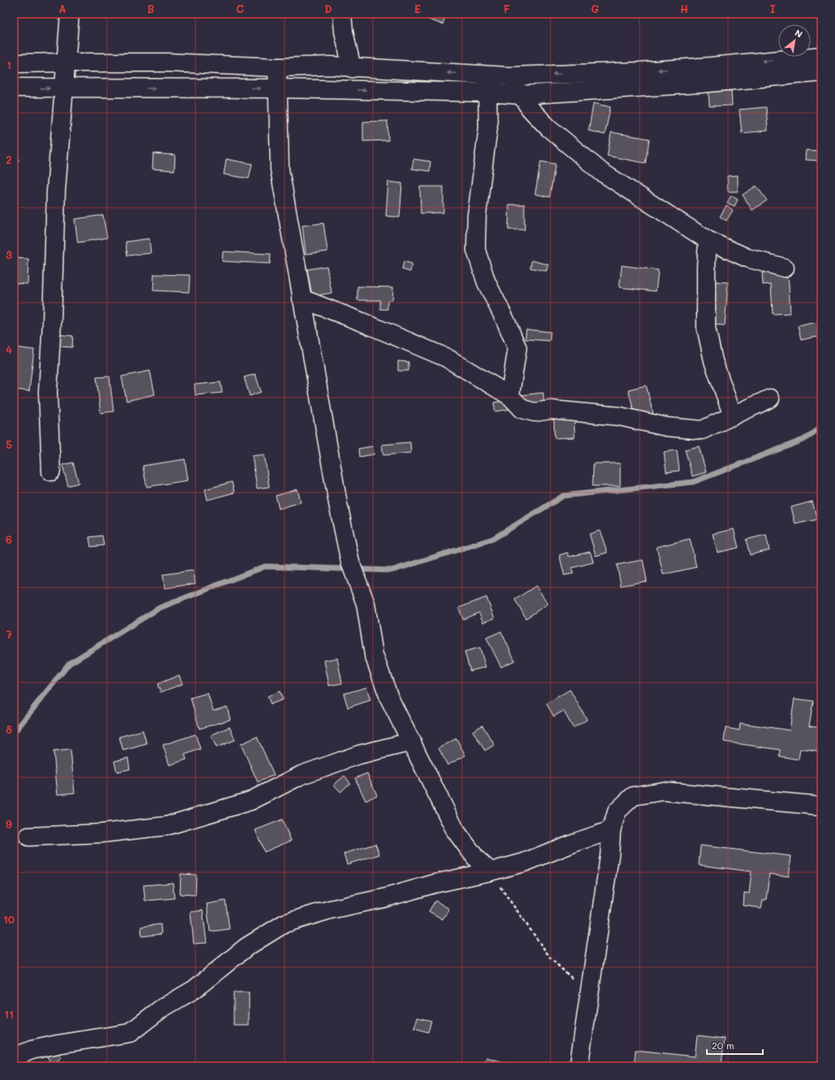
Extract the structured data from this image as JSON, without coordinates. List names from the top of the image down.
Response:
{
  "scale_bar": "20 m",
  "north": "top right",
  "grid": {
    "columns": [
      "A",
      "B",
      "C",
      "D",
      "E",
      "F",
      "G",
      "H",
      "I"
    ],
    "rows": [
      "1",
      "2",
      "3",
      "4",
      "5",
      "6",
      "7",
      "8",
      "9",
      "10",
      "11"
    ]
  }
}
